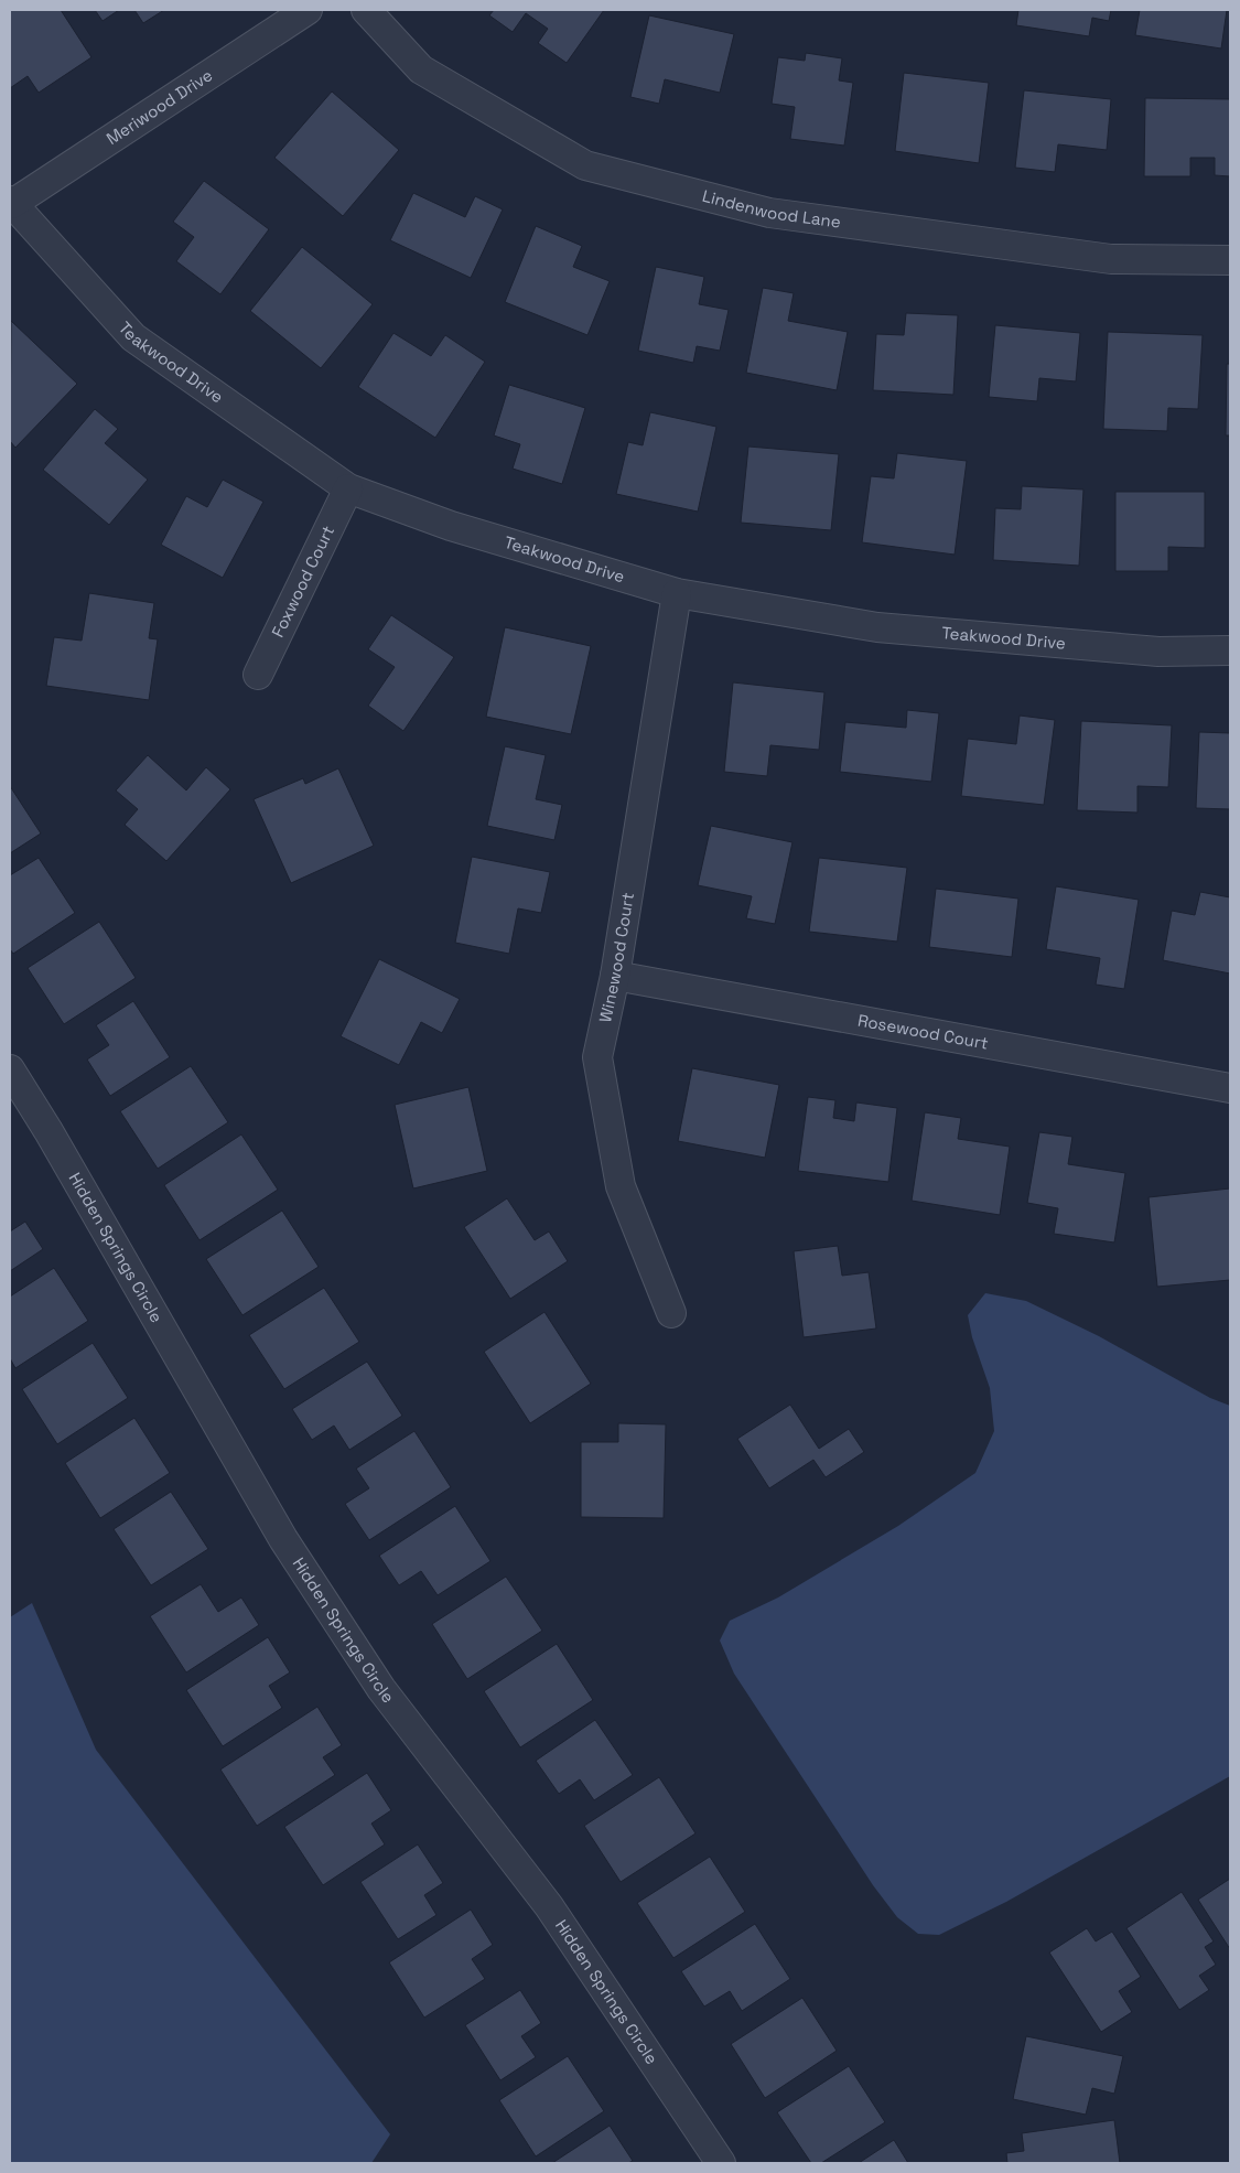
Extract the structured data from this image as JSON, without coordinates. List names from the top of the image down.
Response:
{
  "streets": {
    "street": [
      "Meriwood Drive",
      "Lindenwood Lane",
      "Teakwood Drive",
      "Foxwood Court",
      "Winewood Court",
      "Rosewood Court",
      "Hidden Springs Circle"
    ]
  },
  "crossings": [
    ["Meriwood Drive", "Teakwood Drive"],
    ["Teakwood Drive", "Foxwood Court"],
    ["Teakwood Drive", "Winewood Court"],
    ["Winewood Court", "Rosewood Court"]
  ]
}
